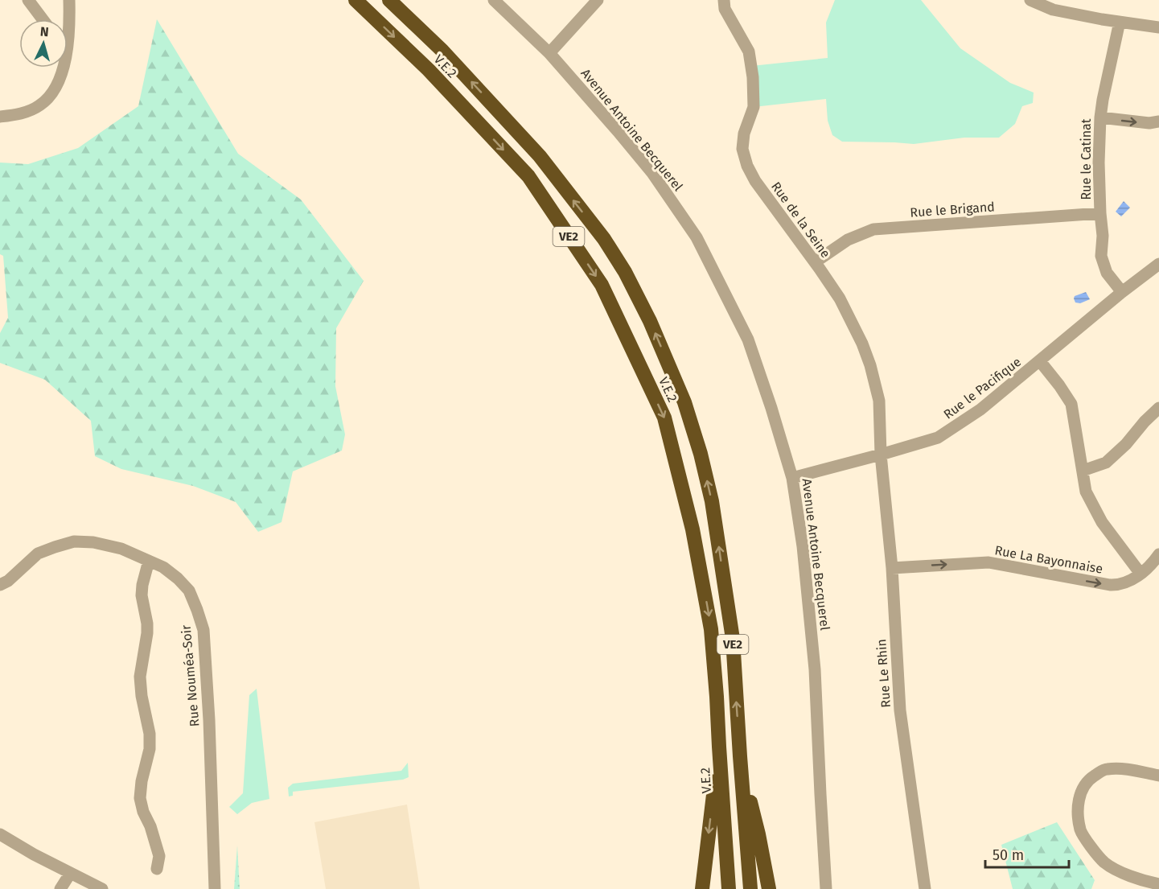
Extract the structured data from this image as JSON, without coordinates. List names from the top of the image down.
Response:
{
  "streets": {
    "highway": ["V.E.2", "VE2"],
    "street": [
      "Avenue Antoine Becquerel",
      "Rue le Catinat",
      "Rue le Brigand",
      "Rue de la Seine",
      "Rue le Pacifique",
      "Rue La Bayonnaise",
      "Rue Le Rhin",
      "Rue Nouméa-Soir"
    ]
  },
  "crossings": [
    ["Avenue Antoine Becquerel", "Rue le Pacifique"],
    ["Rue le Catinat", "Rue le Brigand"],
    ["Rue le Catinat", "Rue le Pacifique"],
    ["Rue le Brigand", "Rue de la Seine"],
    ["Rue de la Seine", "Rue le Pacifique"],
    ["Rue de la Seine", "Rue Le Rhin"],
    ["Rue le Pacifique", "Rue Le Rhin"],
    ["Rue La Bayonnaise", "Rue Le Rhin"]
  ],
  "one_way": ["Rue La Bayonnaise"],
  "scale_bar": "50 m",
  "north": "top"
}
